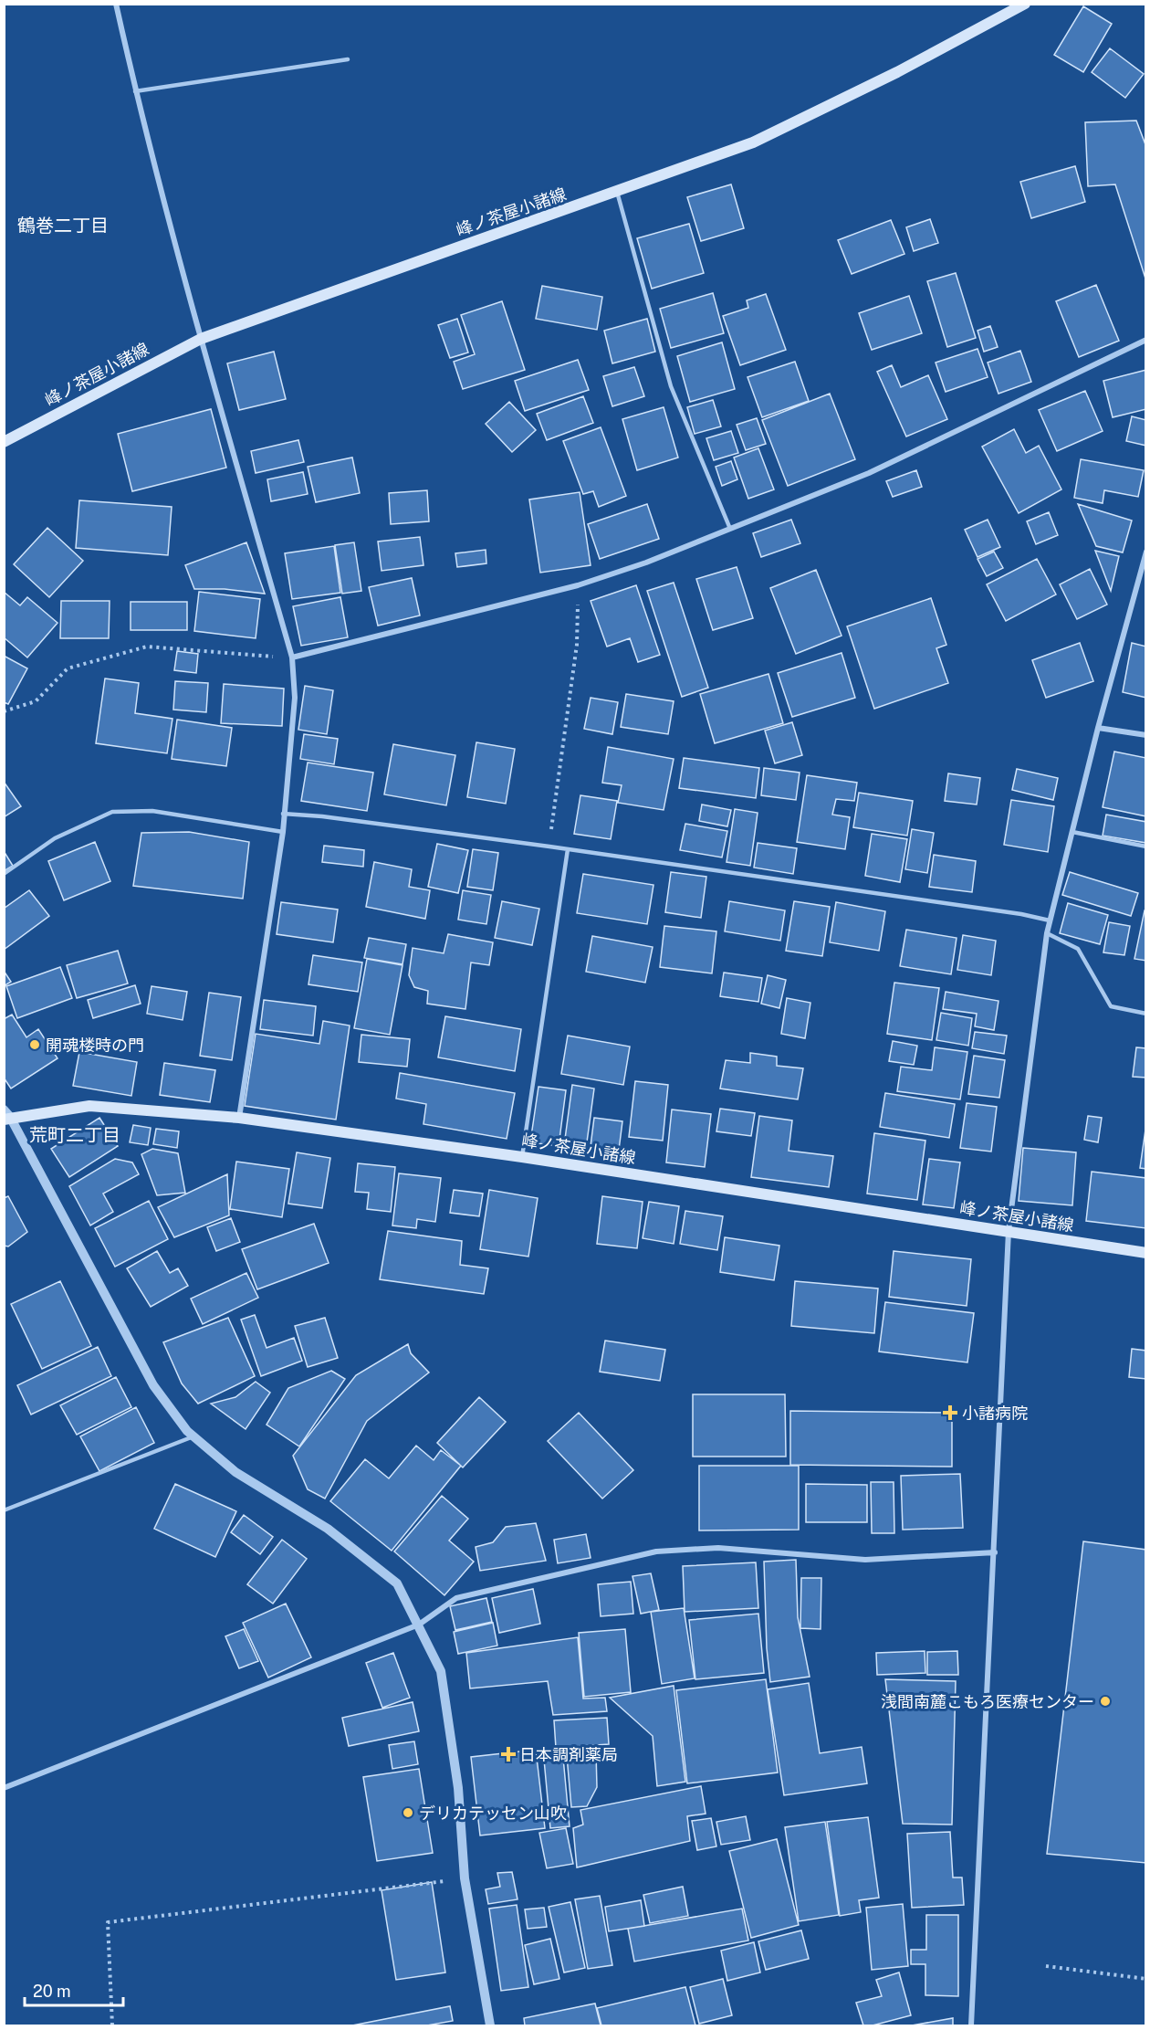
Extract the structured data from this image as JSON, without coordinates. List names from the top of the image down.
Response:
{
  "streets": {
    "main road": ["峰ノ茶屋小諸線"]
  },
  "districts": ["鶴巻二丁目", "荒町二丁目"],
  "places": {
    "other": ["開魂楼時の門", "浅間南麓こもろ医療センター", "デリカテッセン山吹"],
    "health": ["小諸病院", "日本調剤薬局"]
  },
  "scale_bar": "20 m"
}
